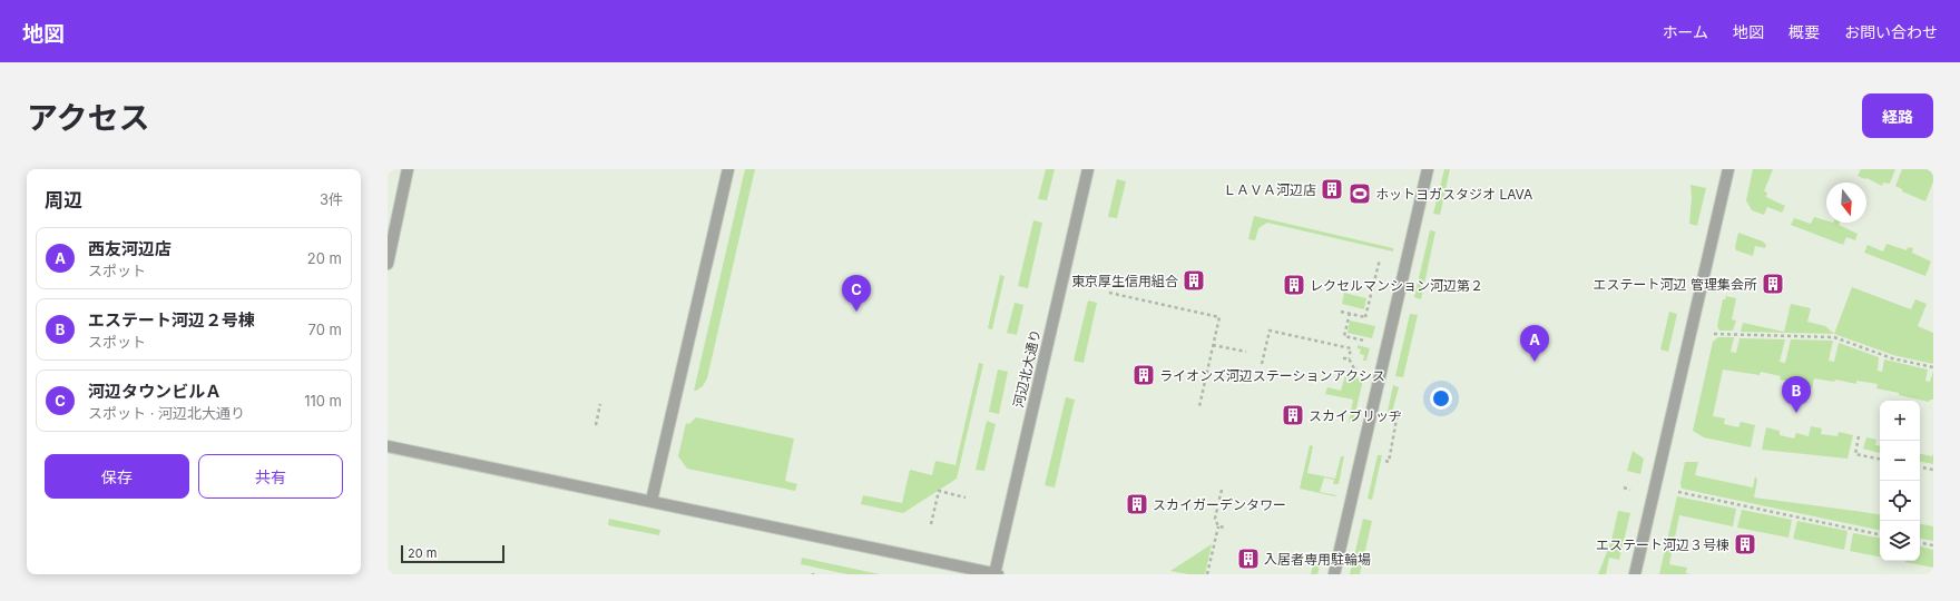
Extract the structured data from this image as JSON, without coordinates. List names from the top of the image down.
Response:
{
  "streets": {
    "street": ["河辺北大通り"]
  },
  "places": {
    "building": [
      "ＬＡＶＡ河辺店",
      "東京厚生信用組合",
      "エステート河辺 管理集会所",
      "レクセルマンション河辺第２",
      "ライオンズ河辺ステーションアクシス",
      "スカイブリッヂ",
      "スカイガーデンタワー",
      "エステート河辺３号棟",
      "入居者専用駐輪場"
    ],
    "sports": ["ホットヨガスタジオ LAVA"]
  },
  "scale_bar": "20 m",
  "north": "bottom",
  "page": {
    "header": "地図",
    "nav": [
      "ホーム",
      "地図",
      "概要",
      "お問い合わせ"
    ],
    "title": "アクセス",
    "buttons": [
      "経路",
      ["保存", "共有"]
    ],
    "heading": ["周辺", "3件"],
    "list": [
      {
        "mark": "A",
        "name": "西友河辺店",
        "note": "スポット",
        "value": "20 m"
      },
      {
        "mark": "B",
        "name": "エステート河辺２号棟",
        "note": "スポット",
        "value": "70 m"
      },
      {
        "mark": "C",
        "name": "河辺タウンビルＡ",
        "note": "スポット · 河辺北大通り",
        "value": "110 m"
      }
    ],
    "pins": ["C", "A", "B"],
    "map_buttons": ["+", "−"],
    "scale": "20 m"
  }
}
